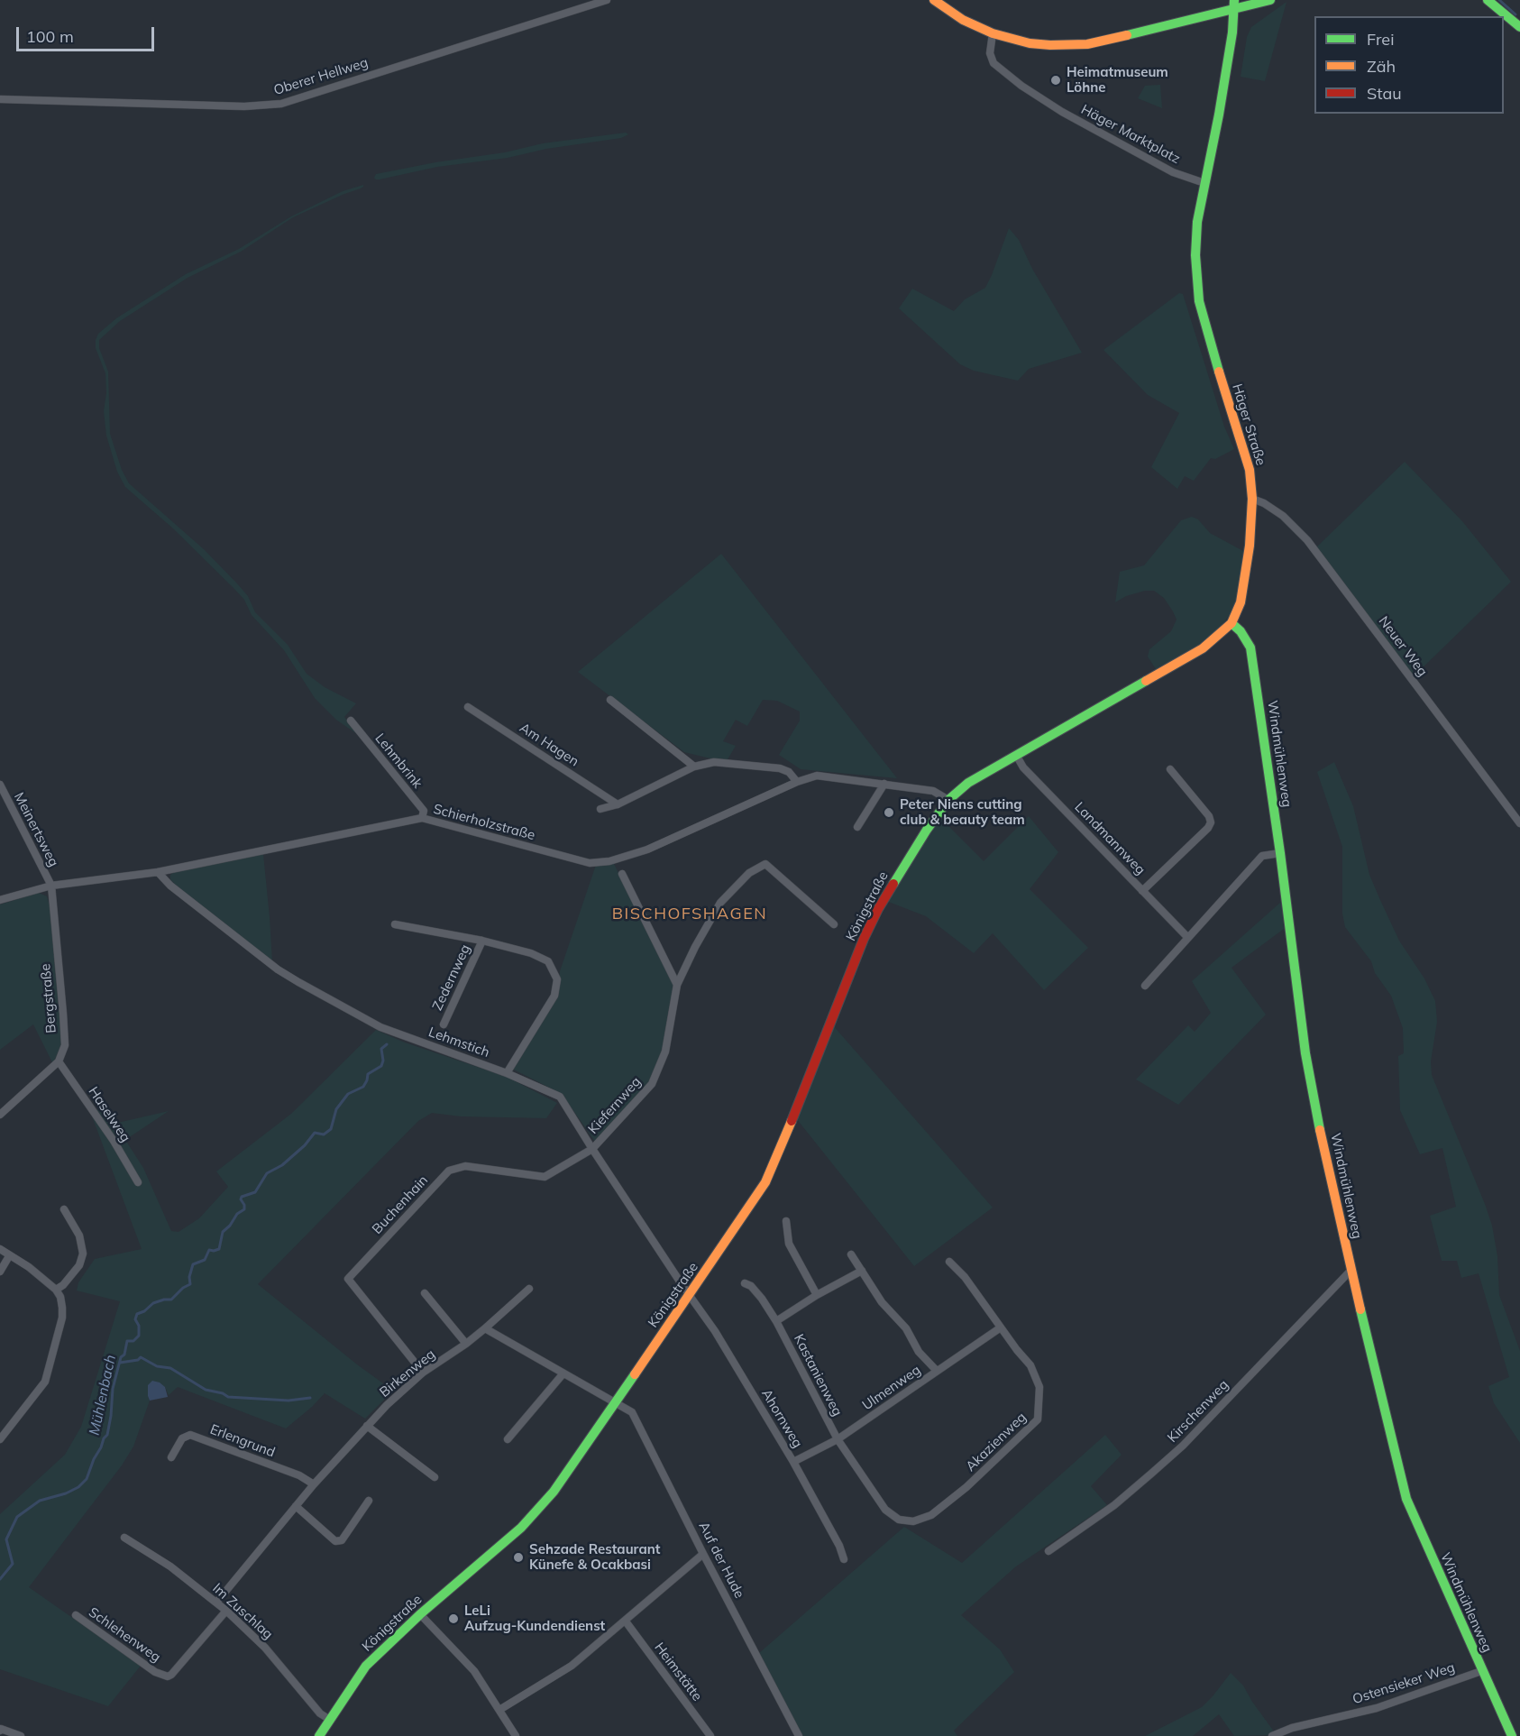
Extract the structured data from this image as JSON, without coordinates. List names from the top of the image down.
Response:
{
  "streets": {
    "main road": ["Häger Straße", "Windmühlenweg", "Königstraße"],
    "street": [
      "Oberer Hellweg",
      "Häger Marktplatz",
      "Neuer Weg",
      "Am Hagen",
      "Lehmbrink",
      "Schierholzstraße",
      "Meinertsweg",
      "Landmannweg",
      "Zedernweg",
      "Bergstraße",
      "Lehmstich",
      "Kiefernweg",
      "Haselweg",
      "Buchenhain",
      "Birkenweg",
      "Kastanienweg",
      "Ulmenweg",
      "Kirschenweg",
      "Ahornweg",
      "Erlengrund",
      "Akazienweg",
      "Auf der Hude",
      "Im Zuschlag",
      "Schlehenweg",
      "Heimstätte",
      "Ostensieker Weg"
    ]
  },
  "crossings": [
    ["Häger Marktplatz", "Häger Straße"],
    ["Häger Straße", "Neuer Weg"],
    ["Häger Straße", "Windmühlenweg"],
    ["Häger Straße", "Schierholzstraße"],
    ["Häger Straße", "Landmannweg"],
    ["Häger Straße", "Königstraße"],
    ["Windmühlenweg", "Kirschenweg"],
    ["Windmühlenweg", "Ostensieker Weg"],
    ["Lehmbrink", "Schierholzstraße"],
    ["Schierholzstraße", "Meinertsweg"],
    ["Schierholzstraße", "Königstraße"],
    ["Schierholzstraße", "Bergstraße"],
    ["Schierholzstraße", "Lehmstich"],
    ["Meinertsweg", "Bergstraße"],
    ["Königstraße", "Lehmstich"],
    ["Königstraße", "Ahornweg"],
    ["Königstraße", "Auf der Hude"],
    ["Königstraße", "Im Zuschlag"],
    ["Zedernweg", "Lehmstich"],
    ["Bergstraße", "Haselweg"],
    ["Lehmstich", "Kiefernweg"],
    ["Lehmstich", "Buchenhain"],
    ["Lehmstich", "Ahornweg"],
    ["Kiefernweg", "Buchenhain"],
    ["Buchenhain", "Birkenweg"],
    ["Birkenweg", "Erlengrund"],
    ["Birkenweg", "Im Zuschlag"],
    ["Kastanienweg", "Ulmenweg"],
    ["Kastanienweg", "Akazienweg"],
    ["Ulmenweg", "Ahornweg"],
    ["Ulmenweg", "Akazienweg"],
    ["Im Zuschlag", "Schlehenweg"]
  ],
  "districts": ["BISCHOFSHAGEN"],
  "water": ["Mühlenbach"],
  "places": [
    "Heimatmuseum Löhne",
    "Peter Niens cutting club & beauty team",
    "Sehzade Restaurant Künefe & Ocakbasi",
    "LeLi Aufzug-Kundendienst"
  ],
  "legend": ["Frei", "Zäh", "Stau"],
  "scale_bar": "100 m"
}
